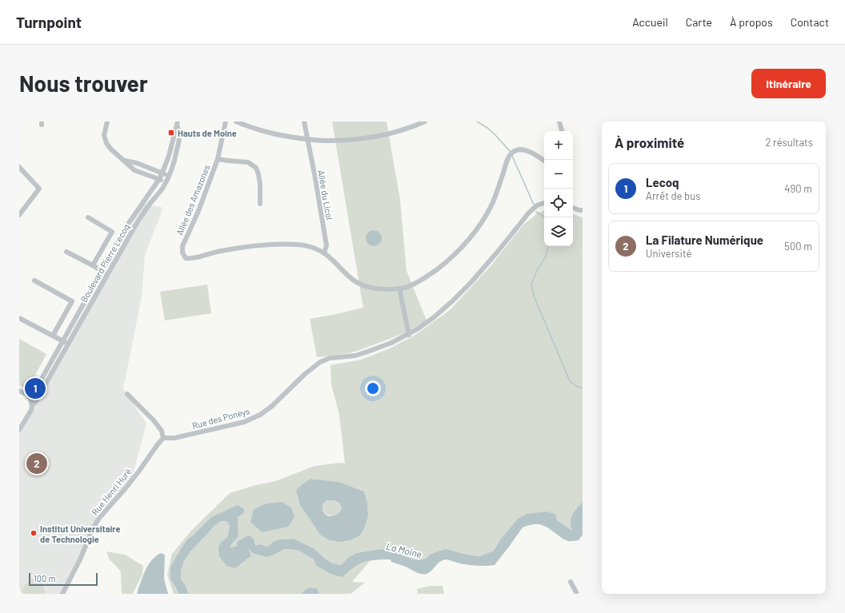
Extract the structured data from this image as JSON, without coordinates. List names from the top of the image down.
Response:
{
  "streets": {
    "street": [
      "Allée du Licol",
      "Allée des Amazones",
      "Boulevard Pierre Lecoq",
      "Rue des Poneys",
      "Rue Henri Huré"
    ]
  },
  "crossings": [
    ["Allée du Licol", "Allée des Amazones"],
    ["Rue des Poneys", "Rue Henri Huré"]
  ],
  "water": ["La Moine"],
  "places": {
    "transit": ["Hauts de Moine"],
    "other": ["Institut Universitaire de Technologie"]
  },
  "scale_bar": "100 m",
  "page": {
    "header": "Turnpoint",
    "nav": [
      "Accueil",
      "Carte",
      "À propos",
      "Contact"
    ],
    "buttons": "Itinéraire",
    "title": "Nous trouver",
    "heading": ["À proximité", "2 résultats"],
    "map_buttons": ["+", "−"],
    "list": [
      {
        "mark": "1",
        "name": "Lecoq",
        "note": "Arrêt de bus",
        "value": "490 m"
      },
      {
        "mark": "2",
        "name": "La Filature Numérique",
        "note": "Université",
        "value": "500 m"
      }
    ],
    "pins": ["1", "2"],
    "scale": "100 m"
  }
}
